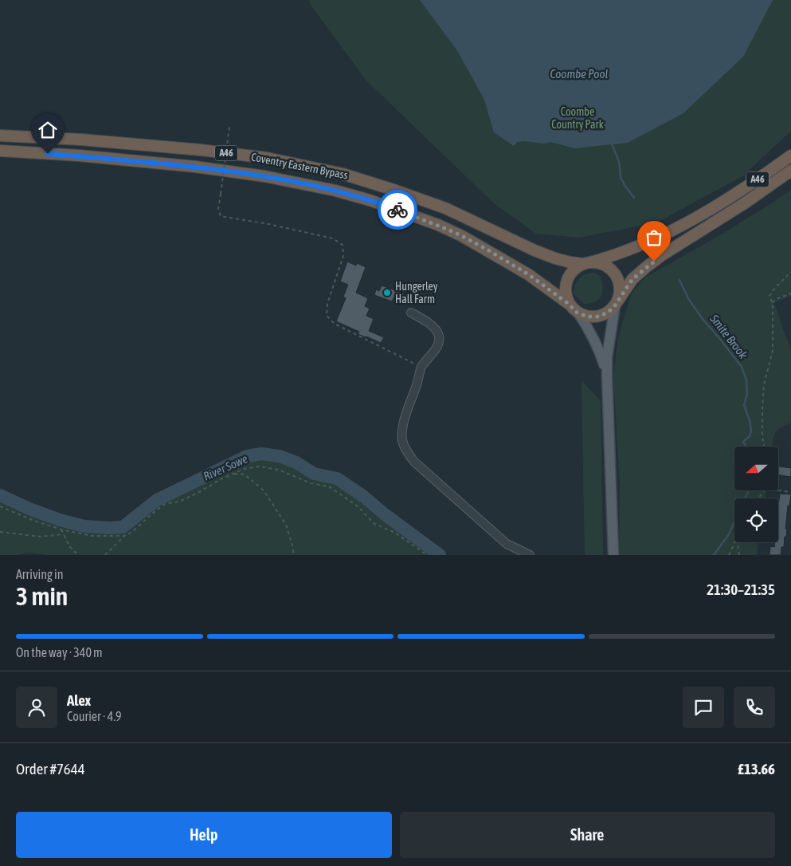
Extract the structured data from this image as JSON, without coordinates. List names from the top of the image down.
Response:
{
  "streets": {
    "highway": ["A46", "Coventry Eastern Bypass"]
  },
  "crossings": [
    ["A46", "Coventry Eastern Bypass"]
  ],
  "water": ["Coombe Pool", "Smite Brook", "River Sowe"],
  "parks": ["Coombe Country Park"],
  "places": ["Hungerley Hall Farm"],
  "north": "left",
  "page": {
    "heading": ["3 min", "Arriving in", "21:30–21:35"],
    "panel": [
      "Alex",
      "Courier · 4.9",
      "Order #7644",
      "£13.66"
    ],
    "bar": "On the way · 340 m",
    "buttons": ["Help", "Share"]
  }
}
